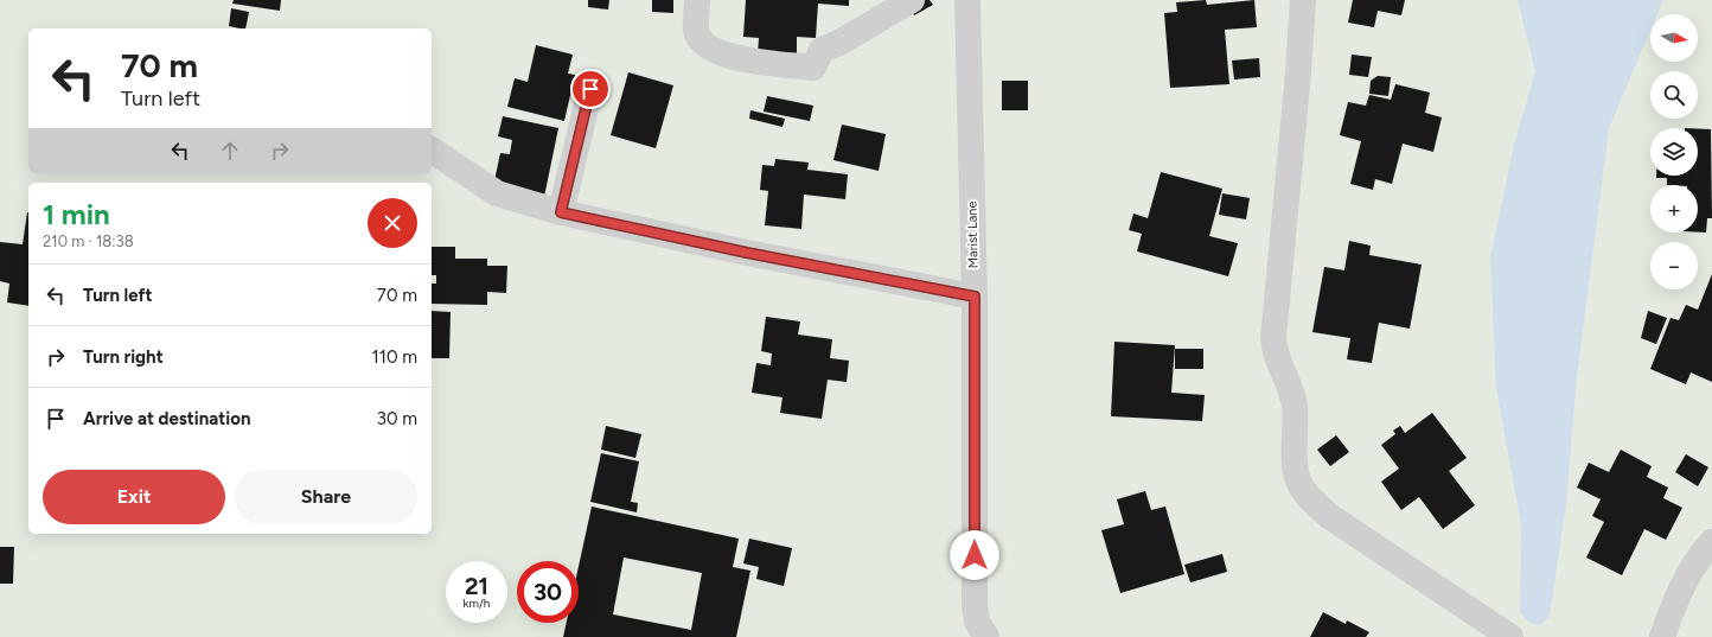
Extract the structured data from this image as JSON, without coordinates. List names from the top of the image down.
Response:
{
  "streets": {
    "street": ["Marist Lane"]
  },
  "north": "right",
  "page": {
    "map_buttons": ["+", "−"],
    "turn": ["70 m", "Turn left"],
    "heading": ["1 min", "210 m · 18:38"],
    "list": [
      {
        "name": "Turn left",
        "value": "70 m"
      },
      {
        "name": "Turn right",
        "value": "110 m"
      },
      {
        "name": "Arrive at destination",
        "value": "30 m"
      }
    ],
    "buttons": ["Exit", "Share"],
    "speed": "21 km/h",
    "limit": "30"
  }
}
